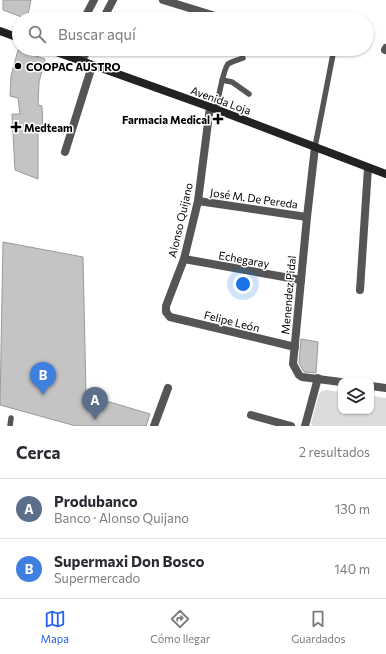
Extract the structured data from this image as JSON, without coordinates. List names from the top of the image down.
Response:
{
  "streets": {
    "main road": ["Avenida Loja"],
    "street": [
      "José M. De Pereda",
      "Alonso Quijano",
      "Echegaray",
      "Menendez Pidal",
      "Felipe León"
    ]
  },
  "crossings": [
    ["Avenida Loja", "Alonso Quijano"],
    ["Avenida Loja", "Menendez Pidal"],
    ["José M. De Pereda", "Alonso Quijano"],
    ["José M. De Pereda", "Menendez Pidal"],
    ["Alonso Quijano", "Echegaray"],
    ["Alonso Quijano", "Felipe León"],
    ["Echegaray", "Menendez Pidal"],
    ["Menendez Pidal", "Felipe León"]
  ],
  "places": {
    "other": ["COOPAC AUSTRO"],
    "health": ["Farmacia Medical", "Medteam"]
  },
  "page": {
    "search": "Buscar aquí",
    "pins": ["B", "A"],
    "heading": ["Cerca", "2 resultados"],
    "list": [
      {
        "mark": "A",
        "name": "Produbanco",
        "note": "Banco · Alonso Quijano",
        "value": "130 m"
      },
      {
        "mark": "B",
        "name": "Supermaxi Don Bosco",
        "note": "Supermercado",
        "value": "140 m"
      }
    ],
    "nav": ["Mapa", "Cómo llegar", "Guardados"]
  }
}
